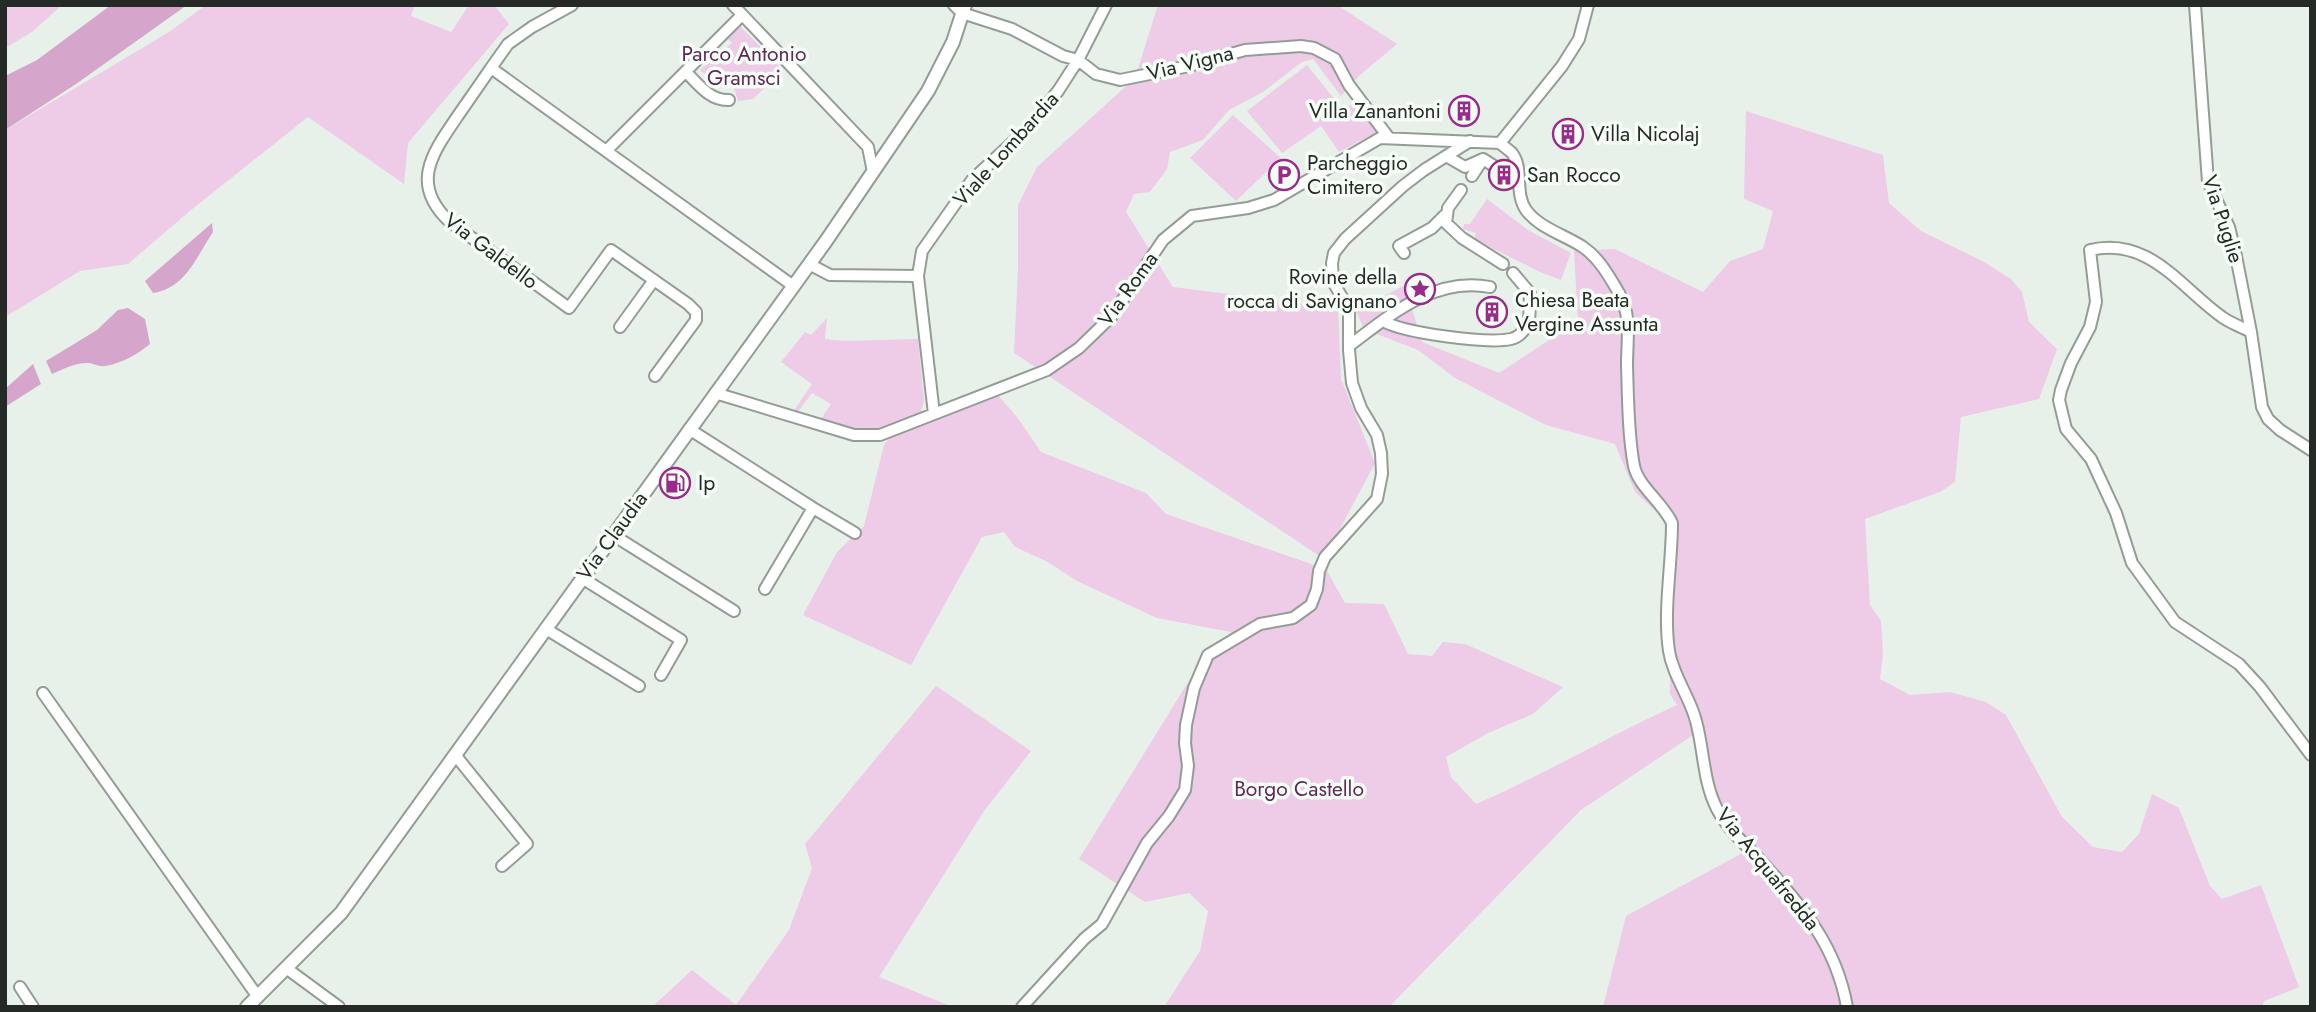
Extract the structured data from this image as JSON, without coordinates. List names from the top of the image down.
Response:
{
  "streets": {
    "main road": ["Via Claudia"],
    "street": [
      "Via Vigna",
      "Viale Lombardia",
      "Via Puglie",
      "Via Galdello",
      "Via Roma",
      "Via Acquafredda"
    ]
  },
  "crossings": [
    ["Via Vigna", "Viale Lombardia"],
    ["Via Vigna", "Via Roma"],
    ["Via Vigna", "Via Claudia"],
    ["Via Roma", "Via Claudia"]
  ],
  "parks": ["Parco Antonio Gramsci", "Borgo Castello"],
  "places": {
    "building": [
      "Villa Zanantoni",
      "Villa Nicolaj",
      "San Rocco",
      "Chiesa Beata Vergine Assunta"
    ],
    "parking": ["Parcheggio Cimitero"],
    "place": ["Rovine della rocca di Savignano"],
    "fuel station": ["Ip"]
  }
}
